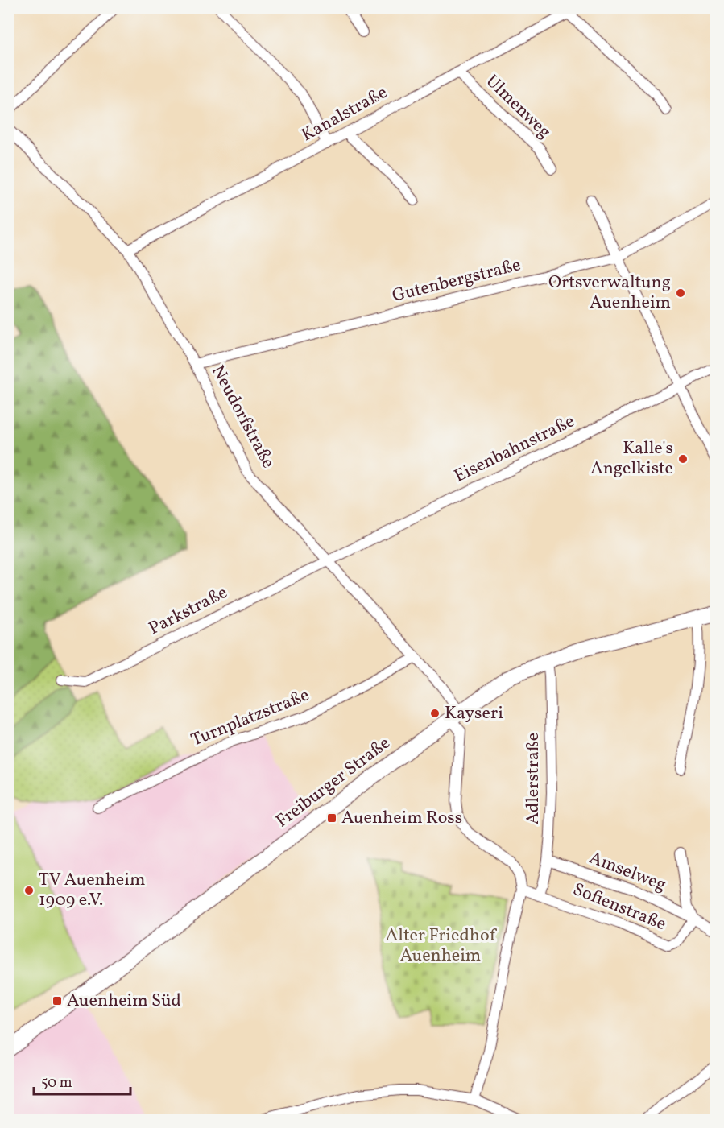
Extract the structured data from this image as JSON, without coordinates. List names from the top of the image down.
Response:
{
  "streets": {
    "street": [
      "Ulmenweg",
      "Kanalstraße",
      "Gutenbergstraße",
      "Neudorfstraße",
      "Eisenbahnstraße",
      "Parkstraße",
      "Turnplatzstraße",
      "Adlerstraße",
      "Freiburger Straße",
      "Amselweg",
      "Sofienstraße"
    ]
  },
  "crossings": [
    ["Ulmenweg", "Kanalstraße"],
    ["Kanalstraße", "Neudorfstraße"],
    ["Gutenbergstraße", "Neudorfstraße"],
    ["Neudorfstraße", "Eisenbahnstraße"],
    ["Neudorfstraße", "Parkstraße"],
    ["Neudorfstraße", "Turnplatzstraße"],
    ["Neudorfstraße", "Freiburger Straße"],
    ["Neudorfstraße", "Sofienstraße"],
    ["Eisenbahnstraße", "Parkstraße"],
    ["Adlerstraße", "Freiburger Straße"],
    ["Adlerstraße", "Amselweg"],
    ["Adlerstraße", "Sofienstraße"],
    ["Amselweg", "Sofienstraße"]
  ],
  "parks": ["Alter Friedhof Auenheim"],
  "places": {
    "other": [
      "Ortsverwaltung Auenheim",
      "Kalle's Angelkiste",
      "Kayseri",
      "TV Auenheim 1909 e.V."
    ],
    "transit": ["Auenheim Ross", "Auenheim Süd"]
  },
  "scale_bar": "50 m"
}
